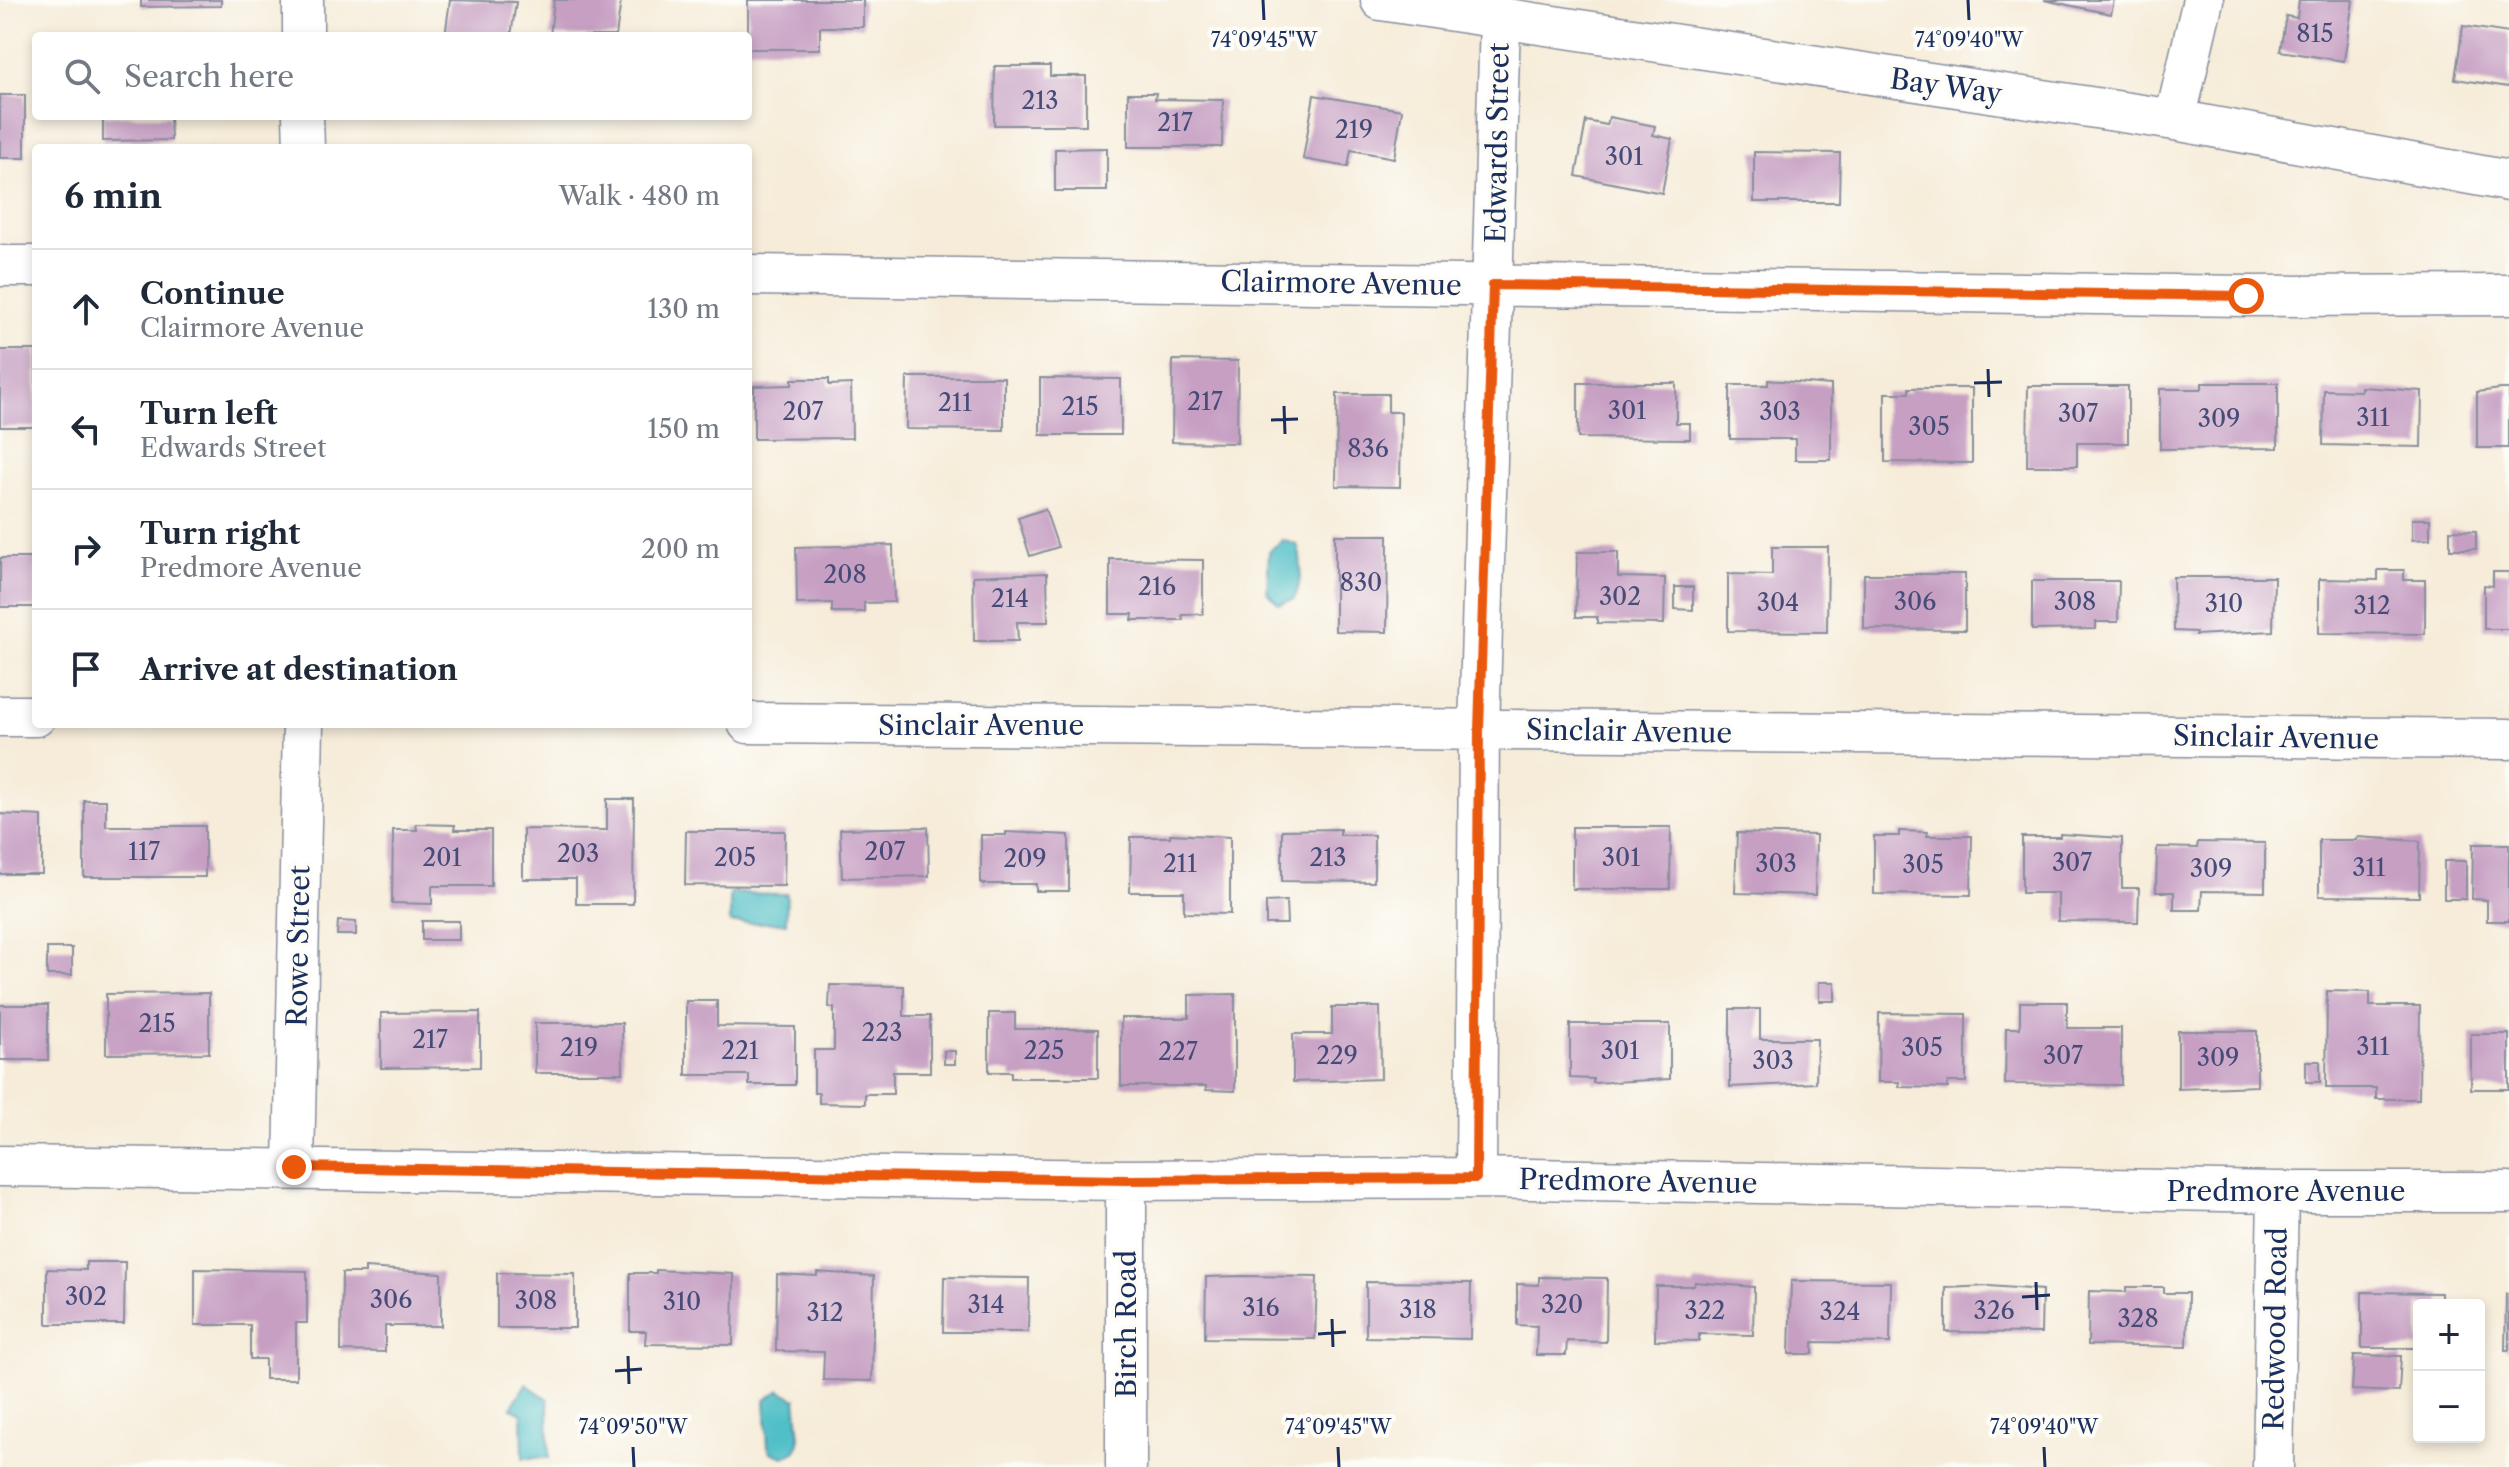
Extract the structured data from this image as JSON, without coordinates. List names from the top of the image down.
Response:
{
  "streets": {
    "street": [
      "Bay Way",
      "Edwards Street",
      "Clairmore Avenue",
      "Sinclair Avenue",
      "Rowe Street",
      "Predmore Avenue",
      "Birch Road",
      "Redwood Road"
    ]
  },
  "crossings": [
    ["Bay Way", "Edwards Street"],
    ["Edwards Street", "Clairmore Avenue"],
    ["Edwards Street", "Sinclair Avenue"],
    ["Edwards Street", "Predmore Avenue"],
    ["Rowe Street", "Predmore Avenue"],
    ["Predmore Avenue", "Birch Road"],
    ["Predmore Avenue", "Redwood Road"]
  ],
  "house_numbers": [
    "815",
    "213",
    "217",
    "219",
    "301",
    "217",
    "211",
    "215",
    "301",
    "207",
    "303",
    "307",
    "311",
    "309",
    "305",
    "836",
    "208",
    "830",
    "216",
    "302",
    "214",
    "306",
    "308",
    "304",
    "310",
    "312",
    "117",
    "207",
    "203",
    "201",
    "205",
    "213",
    "301",
    "209",
    "307",
    "211",
    "303",
    "305",
    "311",
    "309",
    "215",
    "223",
    "217",
    "311",
    "219",
    "305",
    "221",
    "225",
    "301",
    "227",
    "229",
    "307",
    "309",
    "303",
    "302",
    "306",
    "308",
    "310",
    "314",
    "320",
    "316",
    "318",
    "322",
    "326",
    "324",
    "312",
    "328"
  ],
  "page": {
    "search": "Search here",
    "heading": ["6 min", "Walk · 480 m"],
    "list": [
      ["Continue", "Clairmore Avenue", "130 m"],
      ["Turn left", "Edwards Street", "150 m"],
      ["Turn right", "Predmore Avenue", "200 m"],
      "Arrive at destination"
    ],
    "map_buttons": ["+", "−"]
  },
  "coordinates": ["74°09'45\"W", "74°09'40\"W", "74°09'50\"W"]
}
